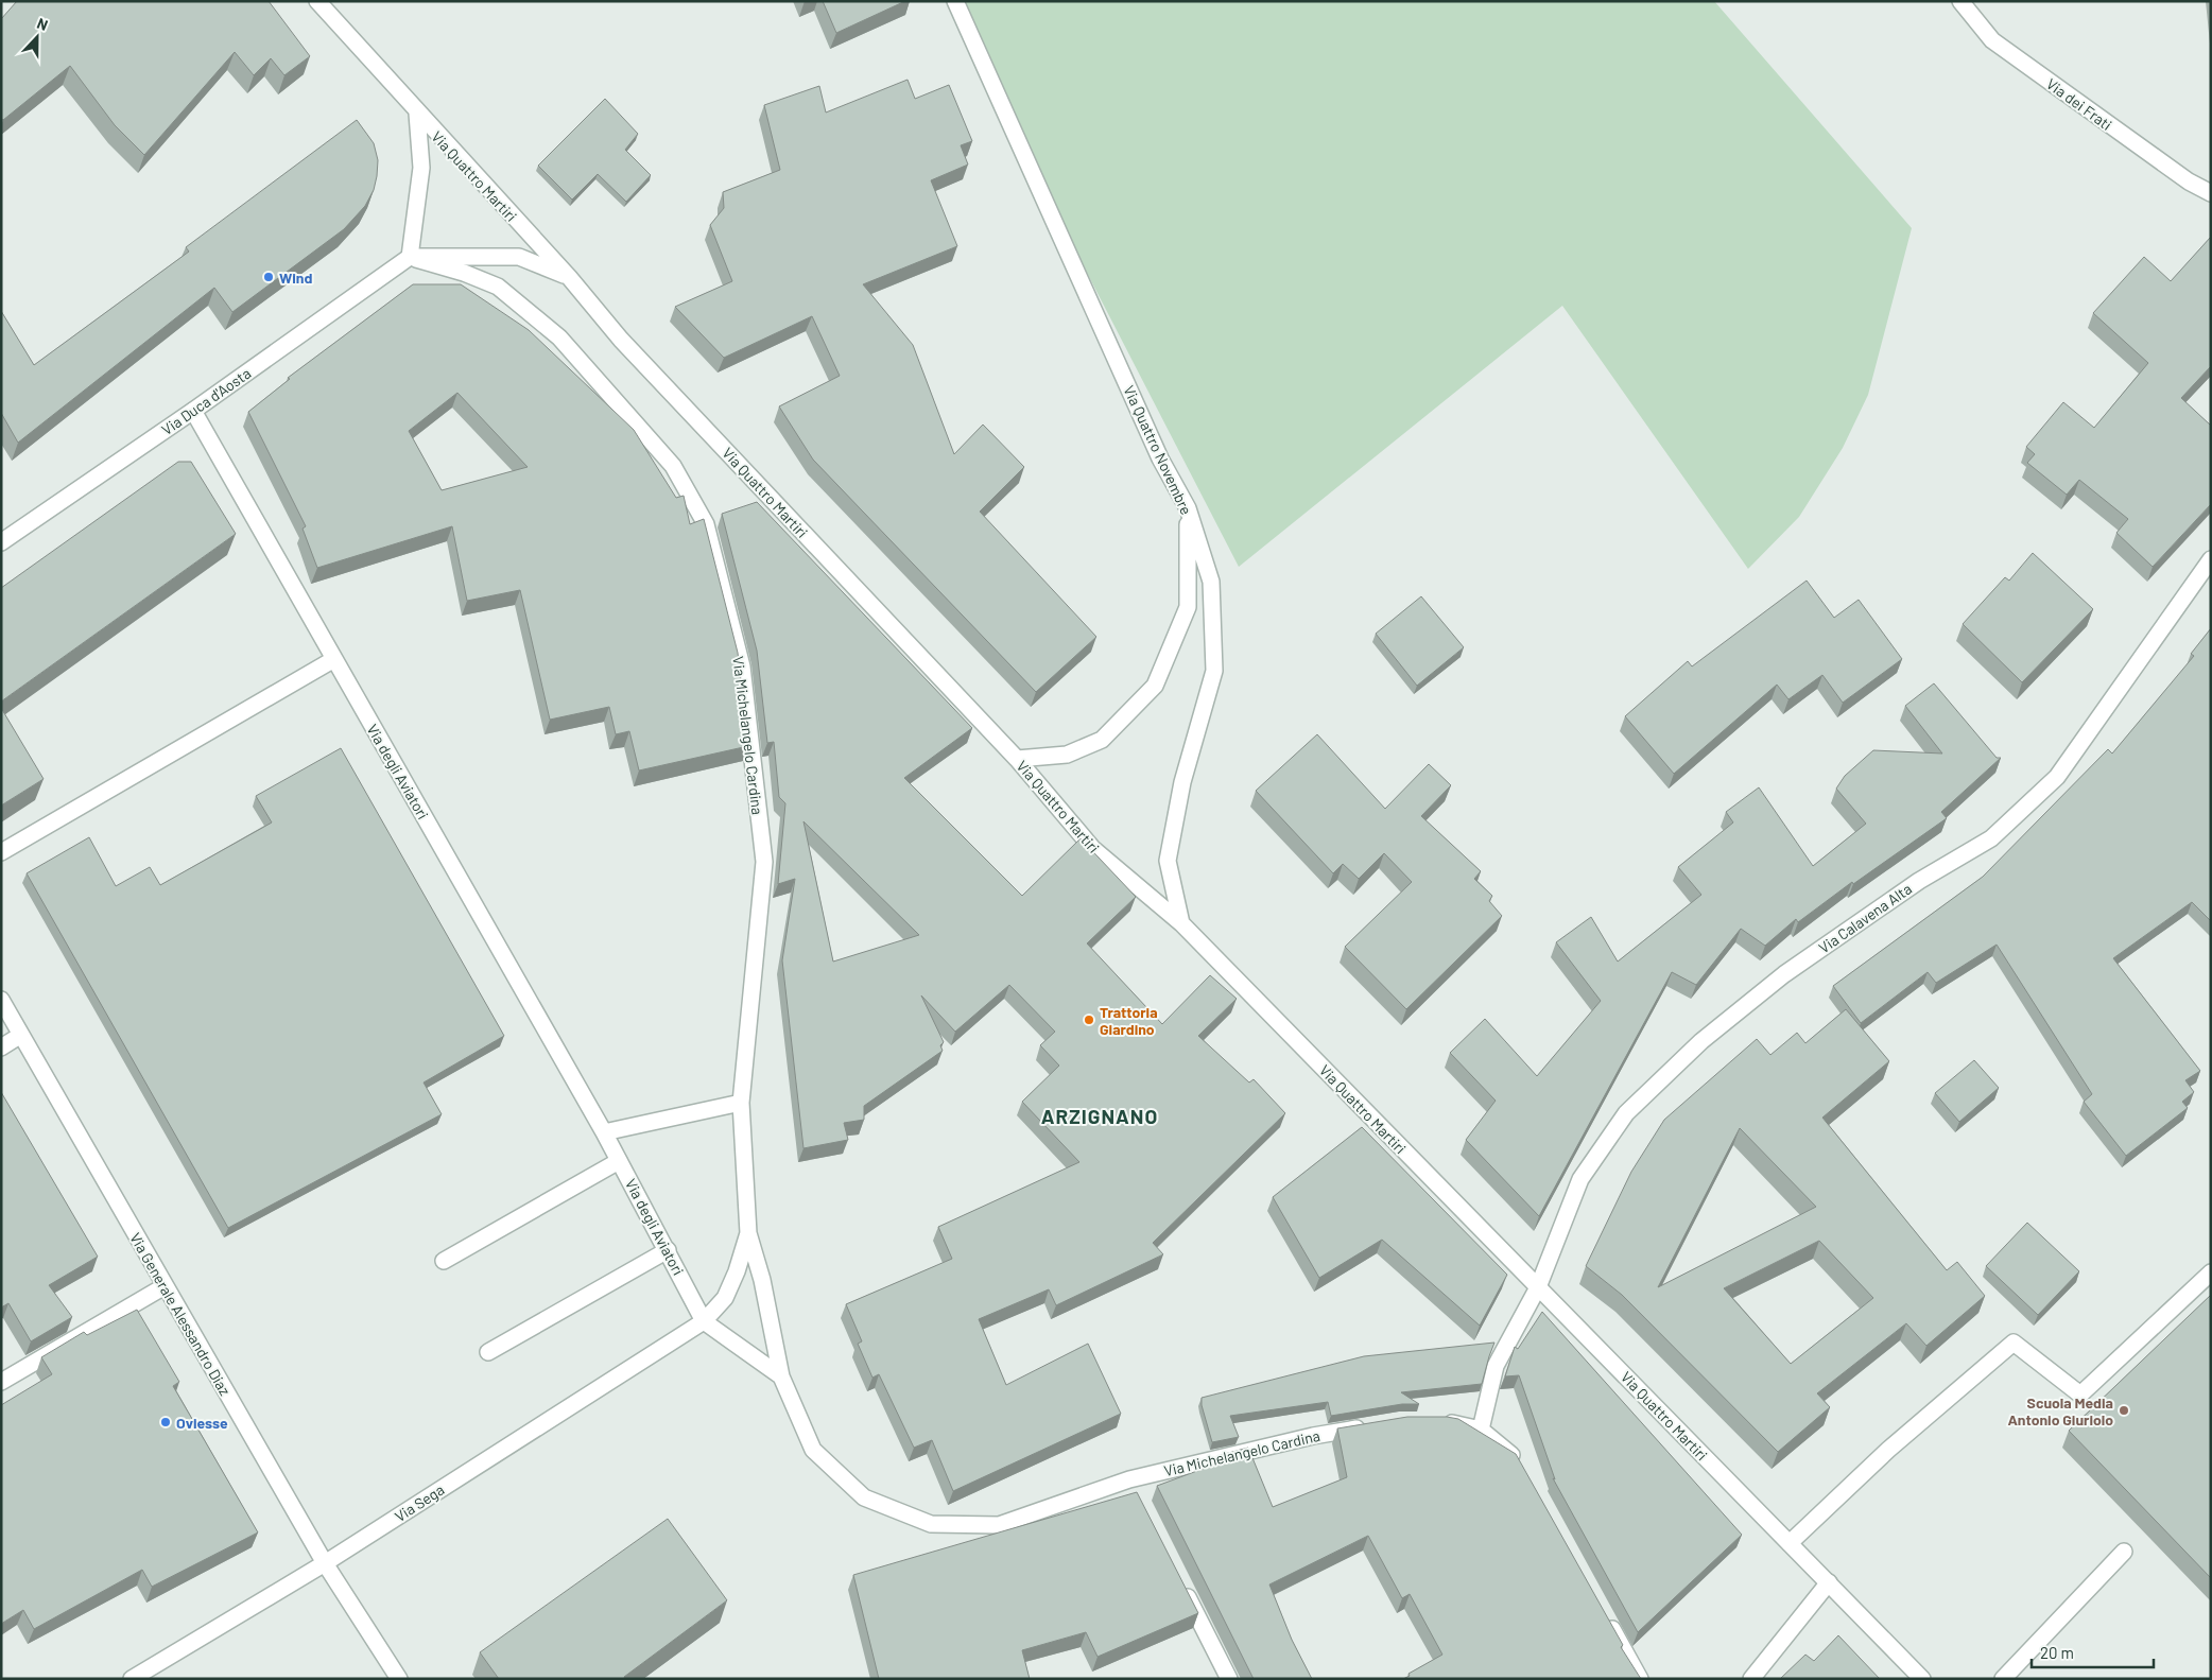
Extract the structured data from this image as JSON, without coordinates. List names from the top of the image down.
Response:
{
  "streets": {
    "street": [
      "Via dei Frati",
      "Via Quattro Martiri",
      "Via Duca d'Aosta",
      "Via Quattro Novembre",
      "Via Michelangelo Cardina",
      "Via degli Aviatori",
      "Via Calavena Alta",
      "Via Generale Alessandro Diaz",
      "Via Sega"
    ]
  },
  "crossings": [
    ["Via Quattro Martiri", "Via Quattro Novembre"],
    ["Via Quattro Martiri", "Via Calavena Alta"],
    ["Via Duca d'Aosta", "Via Michelangelo Cardina"],
    ["Via Duca d'Aosta", "Via degli Aviatori"],
    ["Via Michelangelo Cardina", "Via degli Aviatori"],
    ["Via Michelangelo Cardina", "Via Sega"],
    ["Via degli Aviatori", "Via Sega"],
    ["Via Generale Alessandro Diaz", "Via Sega"]
  ],
  "districts": ["ARZIGNANO"],
  "places": [
    "Wind",
    "Trattoria Giardino",
    "Scuola Media Antonio Giuriolo",
    "Oviesse"
  ],
  "scale_bar": "20 m",
  "north": "top"
}
